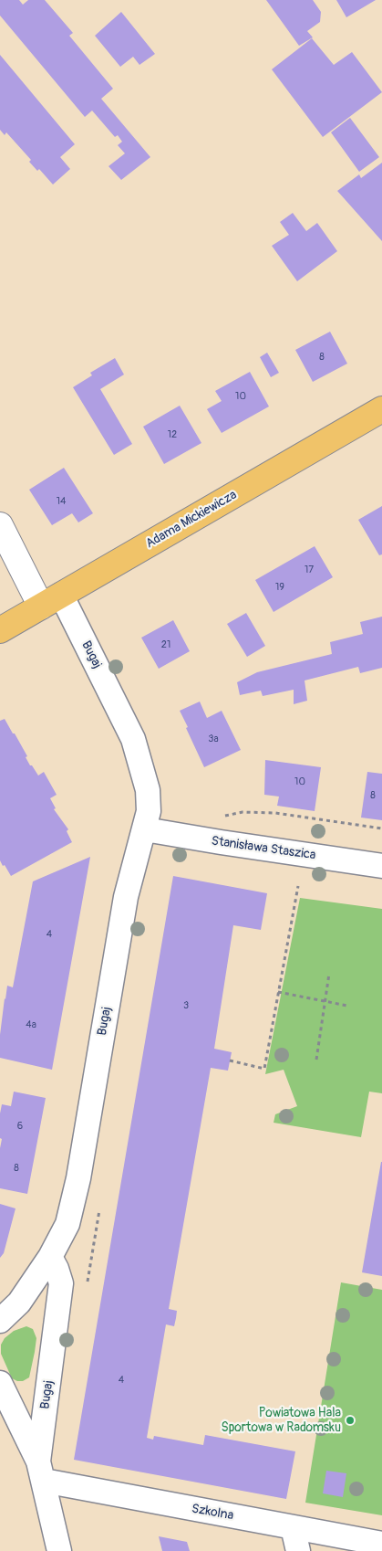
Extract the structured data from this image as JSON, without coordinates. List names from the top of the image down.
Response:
{
  "streets": {
    "main road": ["Adama Mickiewicza"],
    "street": ["Bugaj", "Stanisława Staszica", "Szkolna"]
  },
  "crossings": [
    ["Adama Mickiewicza", "Bugaj"],
    ["Bugaj", "Stanisława Staszica"],
    ["Bugaj", "Szkolna"]
  ],
  "places": ["Powiatowa Hala Sportowa w Radomsku"],
  "house_numbers": [
    "8",
    "10",
    "12",
    "14",
    "17",
    "19",
    "21",
    "3a",
    "10",
    "8",
    "4",
    "3",
    "4a",
    "6",
    "8",
    "4"
  ]
}
